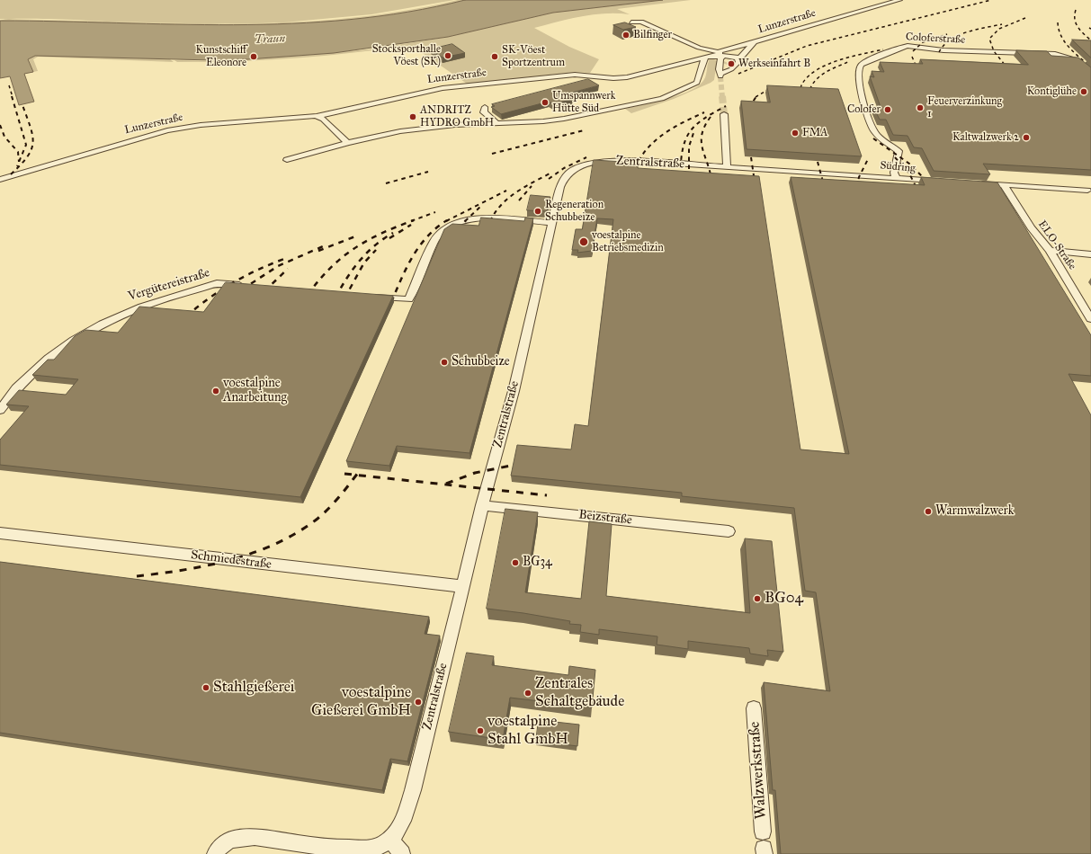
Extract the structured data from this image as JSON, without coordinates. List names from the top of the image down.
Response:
{
  "streets": {
    "street": [
      "Lunzerstraße",
      "Coloferstraße",
      "Zentralstraße",
      "Südring",
      "ELO-Straße",
      "Vergütereistraße",
      "Beizstraße",
      "Schmiedestraße",
      "Walzwerkstraße"
    ]
  },
  "crossings": [
    ["Coloferstraße", "Südring"],
    ["Zentralstraße", "Südring"],
    ["Zentralstraße", "Beizstraße"],
    ["Zentralstraße", "Schmiedestraße"]
  ],
  "water": ["Traun"],
  "places": [
    "Bilfinger",
    "Stocksporthalle Vöest (SK)",
    "Kunstschiff Eleonore",
    "SK-Vöest Sportzentrum",
    "Werkseinfahrt B",
    "Kontiglühe",
    "Umspannwerk Hütte Süd",
    "Feuerverzinkung 1",
    "Colofer",
    "ANDRITZ HYDRO GmbH",
    "FMA",
    "Kaltwalzwerk 2",
    "Regeneration Schubbeize",
    "voestalpine Betriebsmedizin",
    "Schubbeize",
    "voestalpine Anarbeitung",
    "Warmwalzwerk",
    "BG34",
    "BG04",
    "Stahlgießerei",
    "Zentrales Schaltgebäude",
    "voestalpine Gießerei GmbH",
    "voestalpine Stahl GmbH"
  ]
}
